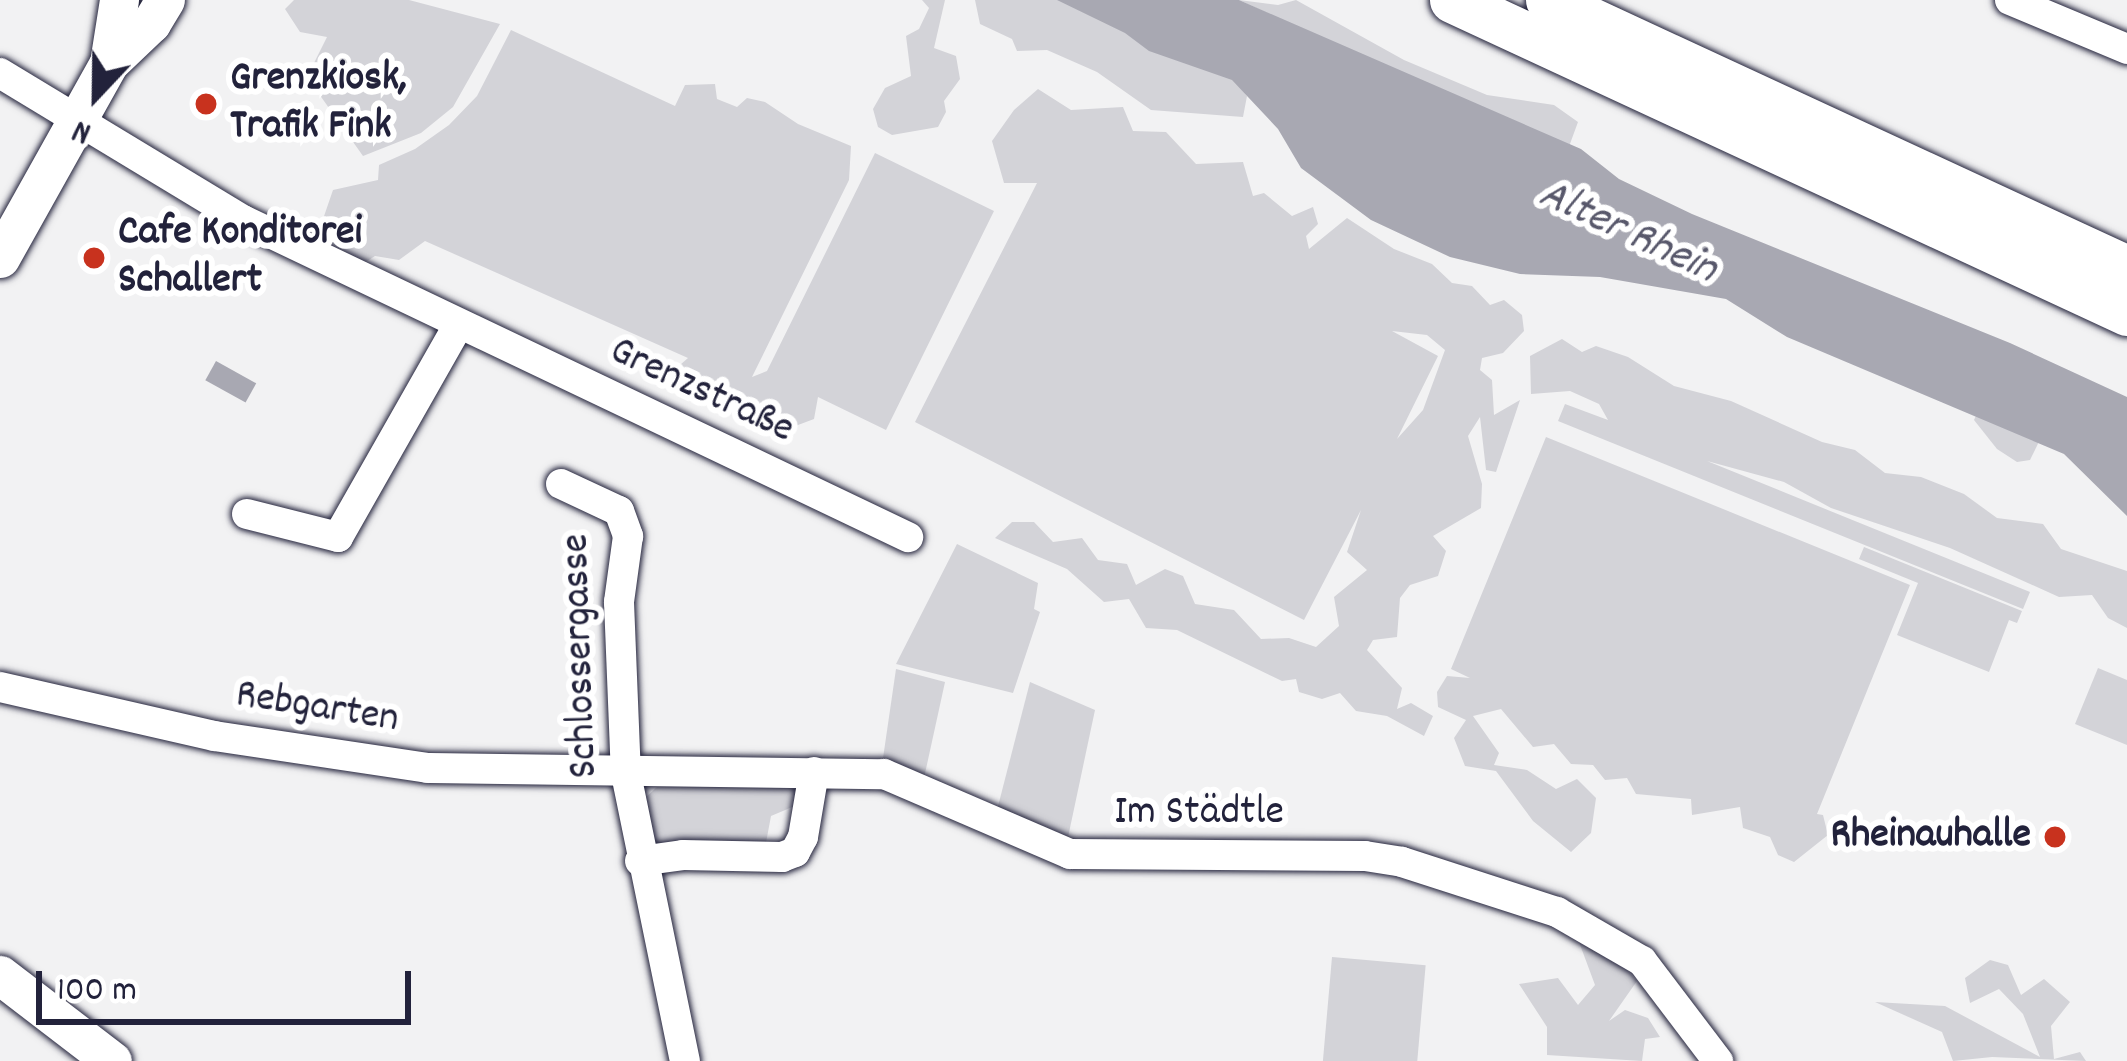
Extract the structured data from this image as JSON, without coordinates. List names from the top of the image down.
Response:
{
  "streets": {
    "street": [
      "Grenzstraße",
      "Schlossergasse",
      "Rebgarten",
      "Im Städtle"
    ]
  },
  "crossings": [
    ["Schlossergasse", "Rebgarten"],
    ["Schlossergasse", "Im Städtle"],
    ["Rebgarten", "Im Städtle"]
  ],
  "water": ["Alter Rhein"],
  "places": ["Grenzkiosk, Trafik Fink", "Cafe Konditorei Schallert", "Rheinauhalle"],
  "scale_bar": "100 m",
  "north": "bottom"
}
